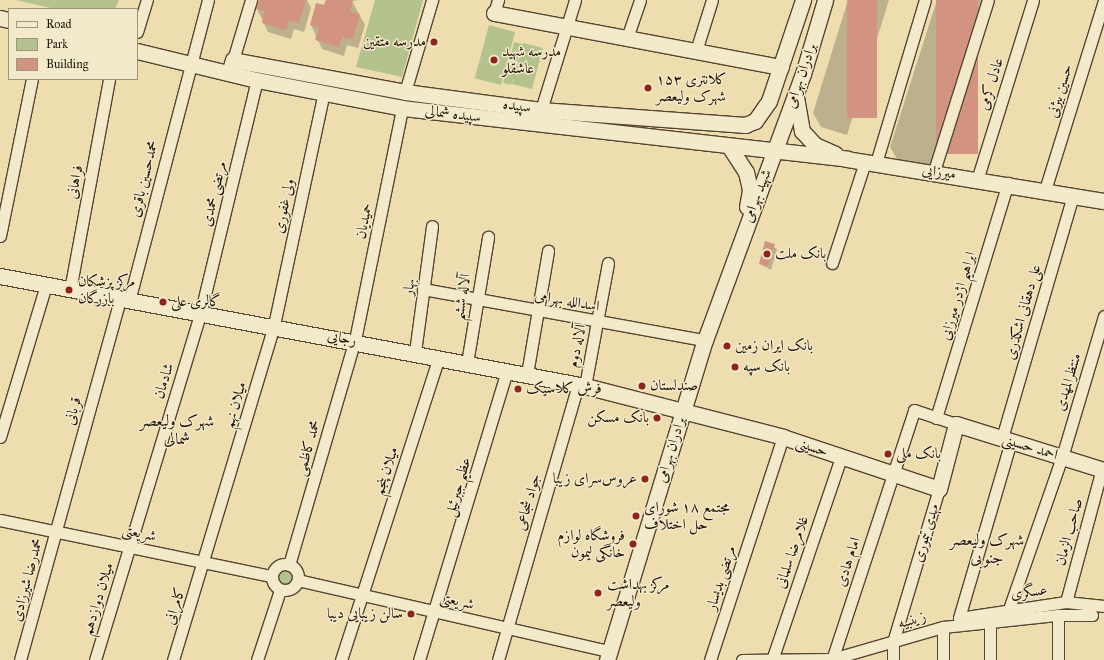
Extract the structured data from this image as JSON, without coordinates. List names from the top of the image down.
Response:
{
  "streets": {
    "main road": [
      "برادران بهرامی",
      "سپیده",
      "سپیده شمالی",
      "میرزایی",
      "شهید بهرامی",
      "رجایی",
      "حسینی",
      "احمد حسینی",
      "مهدی تیموری"
    ],
    "street": [
      "عادل کرمی",
      "حسین بیژنی",
      "محمدحسین باقری",
      "فراهانی",
      "مرتضی محمدی",
      "ولی غفوری",
      "حمیدیان",
      "بهار",
      "ابراهیم اژدر میرزایی",
      "آلاله ششم",
      "اسدالله بهرامی",
      "علی دهقانی اشکذری",
      "آلاله دوم",
      "شادمان",
      "منتظرالمهدی",
      "میلان نهم",
      "قربانی",
      "محمد کاظمی",
      "میلان پنجم",
      "عظیم جبرئیل",
      "جواد شجاعی",
      "صاحب الزمان",
      "شریعتی",
      "غلامرضا سلمانی",
      "امام هادی",
      "مرتضی بدیسار",
      "محمدرضا شیرزادی",
      "عسگری",
      "میلان دوازدهم",
      "کامرانی",
      "زینبیه"
    ]
  },
  "crossings": [
    ["برادران بهرامی", "سپیده"],
    ["برادران بهرامی", "سپیده شمالی"],
    ["برادران بهرامی", "میرزایی"],
    ["برادران بهرامی", "شهید بهرامی"],
    ["برادران بهرامی", "اسدالله بهرامی"],
    ["برادران بهرامی", "رجایی"],
    ["برادران بهرامی", "حسینی"],
    ["برادران بهرامی", "شریعتی"],
    ["عادل کرمی", "میرزایی"],
    ["حسین بیژنی", "میرزایی"],
    ["سپیده", "سپیده شمالی"],
    ["سپیده شمالی", "میرزایی"],
    ["سپیده شمالی", "محمدحسین باقری"],
    ["سپیده شمالی", "مرتضی محمدی"],
    ["سپیده شمالی", "شهید بهرامی"],
    ["سپیده شمالی", "ولی غفوری"],
    ["سپیده شمالی", "حمیدیان"],
    ["میرزایی", "شهید بهرامی"],
    ["میرزایی", "ابراهیم اژدر میرزایی"],
    ["میرزایی", "علی دهقانی اشکذری"],
    ["محمدحسین باقری", "رجایی"],
    ["محمدحسین باقری", "قربانی"],
    ["فراهانی", "رجایی"],
    ["مرتضی محمدی", "رجایی"],
    ["مرتضی محمدی", "شادمان"],
    ["ولی غفوری", "رجایی"],
    ["ولی غفوری", "میلان نهم"],
    ["حمیدیان", "رجایی"],
    ["حمیدیان", "محمد کاظمی"],
    ["بهار", "اسدالله بهرامی"],
    ["بهار", "رجایی"],
    ["آلاله ششم", "اسدالله بهرامی"],
    ["آلاله ششم", "رجایی"],
    ["اسدالله بهرامی", "آلاله دوم"],
    ["علی دهقانی اشکذری", "احمد حسینی"],
    ["علی دهقانی اشکذری", "عسگری"],
    ["رجایی", "آلاله دوم"],
    ["رجایی", "شادمان"],
    ["رجایی", "میلان نهم"],
    ["رجایی", "قربانی"],
    ["رجایی", "حسینی"],
    ["رجایی", "محمد کاظمی"],
    ["رجایی", "میلان پنجم"],
    ["رجایی", "عظیم جبرئیل"],
    ["رجایی", "جواد شجاعی"],
    ["آلاله دوم", "جواد شجاعی"],
    ["شادمان", "شریعتی"],
    ["شادمان", "میلان دوازدهم"],
    ["منتظرالمهدی", "احمد حسینی"],
    ["منتظرالمهدی", "عسگری"],
    ["میلان نهم", "شریعتی"],
    ["میلان نهم", "کامرانی"],
    ["قربانی", "شریعتی"],
    ["قربانی", "محمدرضا شیرزادی"],
    ["حسینی", "مهدی تیموری"],
    ["حسینی", "غلامرضا سلمانی"],
    ["حسینی", "امام هادی"],
    ["حسینی", "مرتضی بدیسار"],
    ["احمد حسینی", "صاحب الزمان"],
    ["احمد حسینی", "مهدی تیموری"],
    ["محمد کاظمی", "شریعتی"],
    ["میلان پنجم", "شریعتی"],
    ["عظیم جبرئیل", "شریعتی"],
    ["جواد شجاعی", "شریعتی"],
    ["صاحب الزمان", "عسگری"],
    ["شریعتی", "محمدرضا شیرزادی"],
    ["شریعتی", "میلان دوازدهم"],
    ["شریعتی", "کامرانی"],
    ["مهدی تیموری", "زینبیه"],
    ["غلامرضا سلمانی", "زینبیه"],
    ["امام هادی", "زینبیه"]
  ],
  "districts": ["شهرک ولیعصر شمالی", "شهرک ولیعصر جنوبی"],
  "places": [
    "مدرسه متقین",
    "مدرسه شهید عاشقلو",
    "کلانتری ۱۵۳ شهرک ولیعصر",
    "بانک ملت",
    "مرکز پزشکان بازرگان",
    "گالری علی",
    "بانک ایران زمین",
    "بانک سپه",
    "صندلستان",
    "فرش کلاسیک",
    "بانک مسکن",
    "بانک ملی",
    "عروس‌سرای زیبا",
    "مجتمع ۱۸ شورای حل اختلاف",
    "فروشگاه لوازم خانگی لیمون",
    "مرکز بهداشت ولیعصر",
    "سالن زیبایی دیبا"
  ],
  "legend": ["Road", "Park", "Building"]
}
